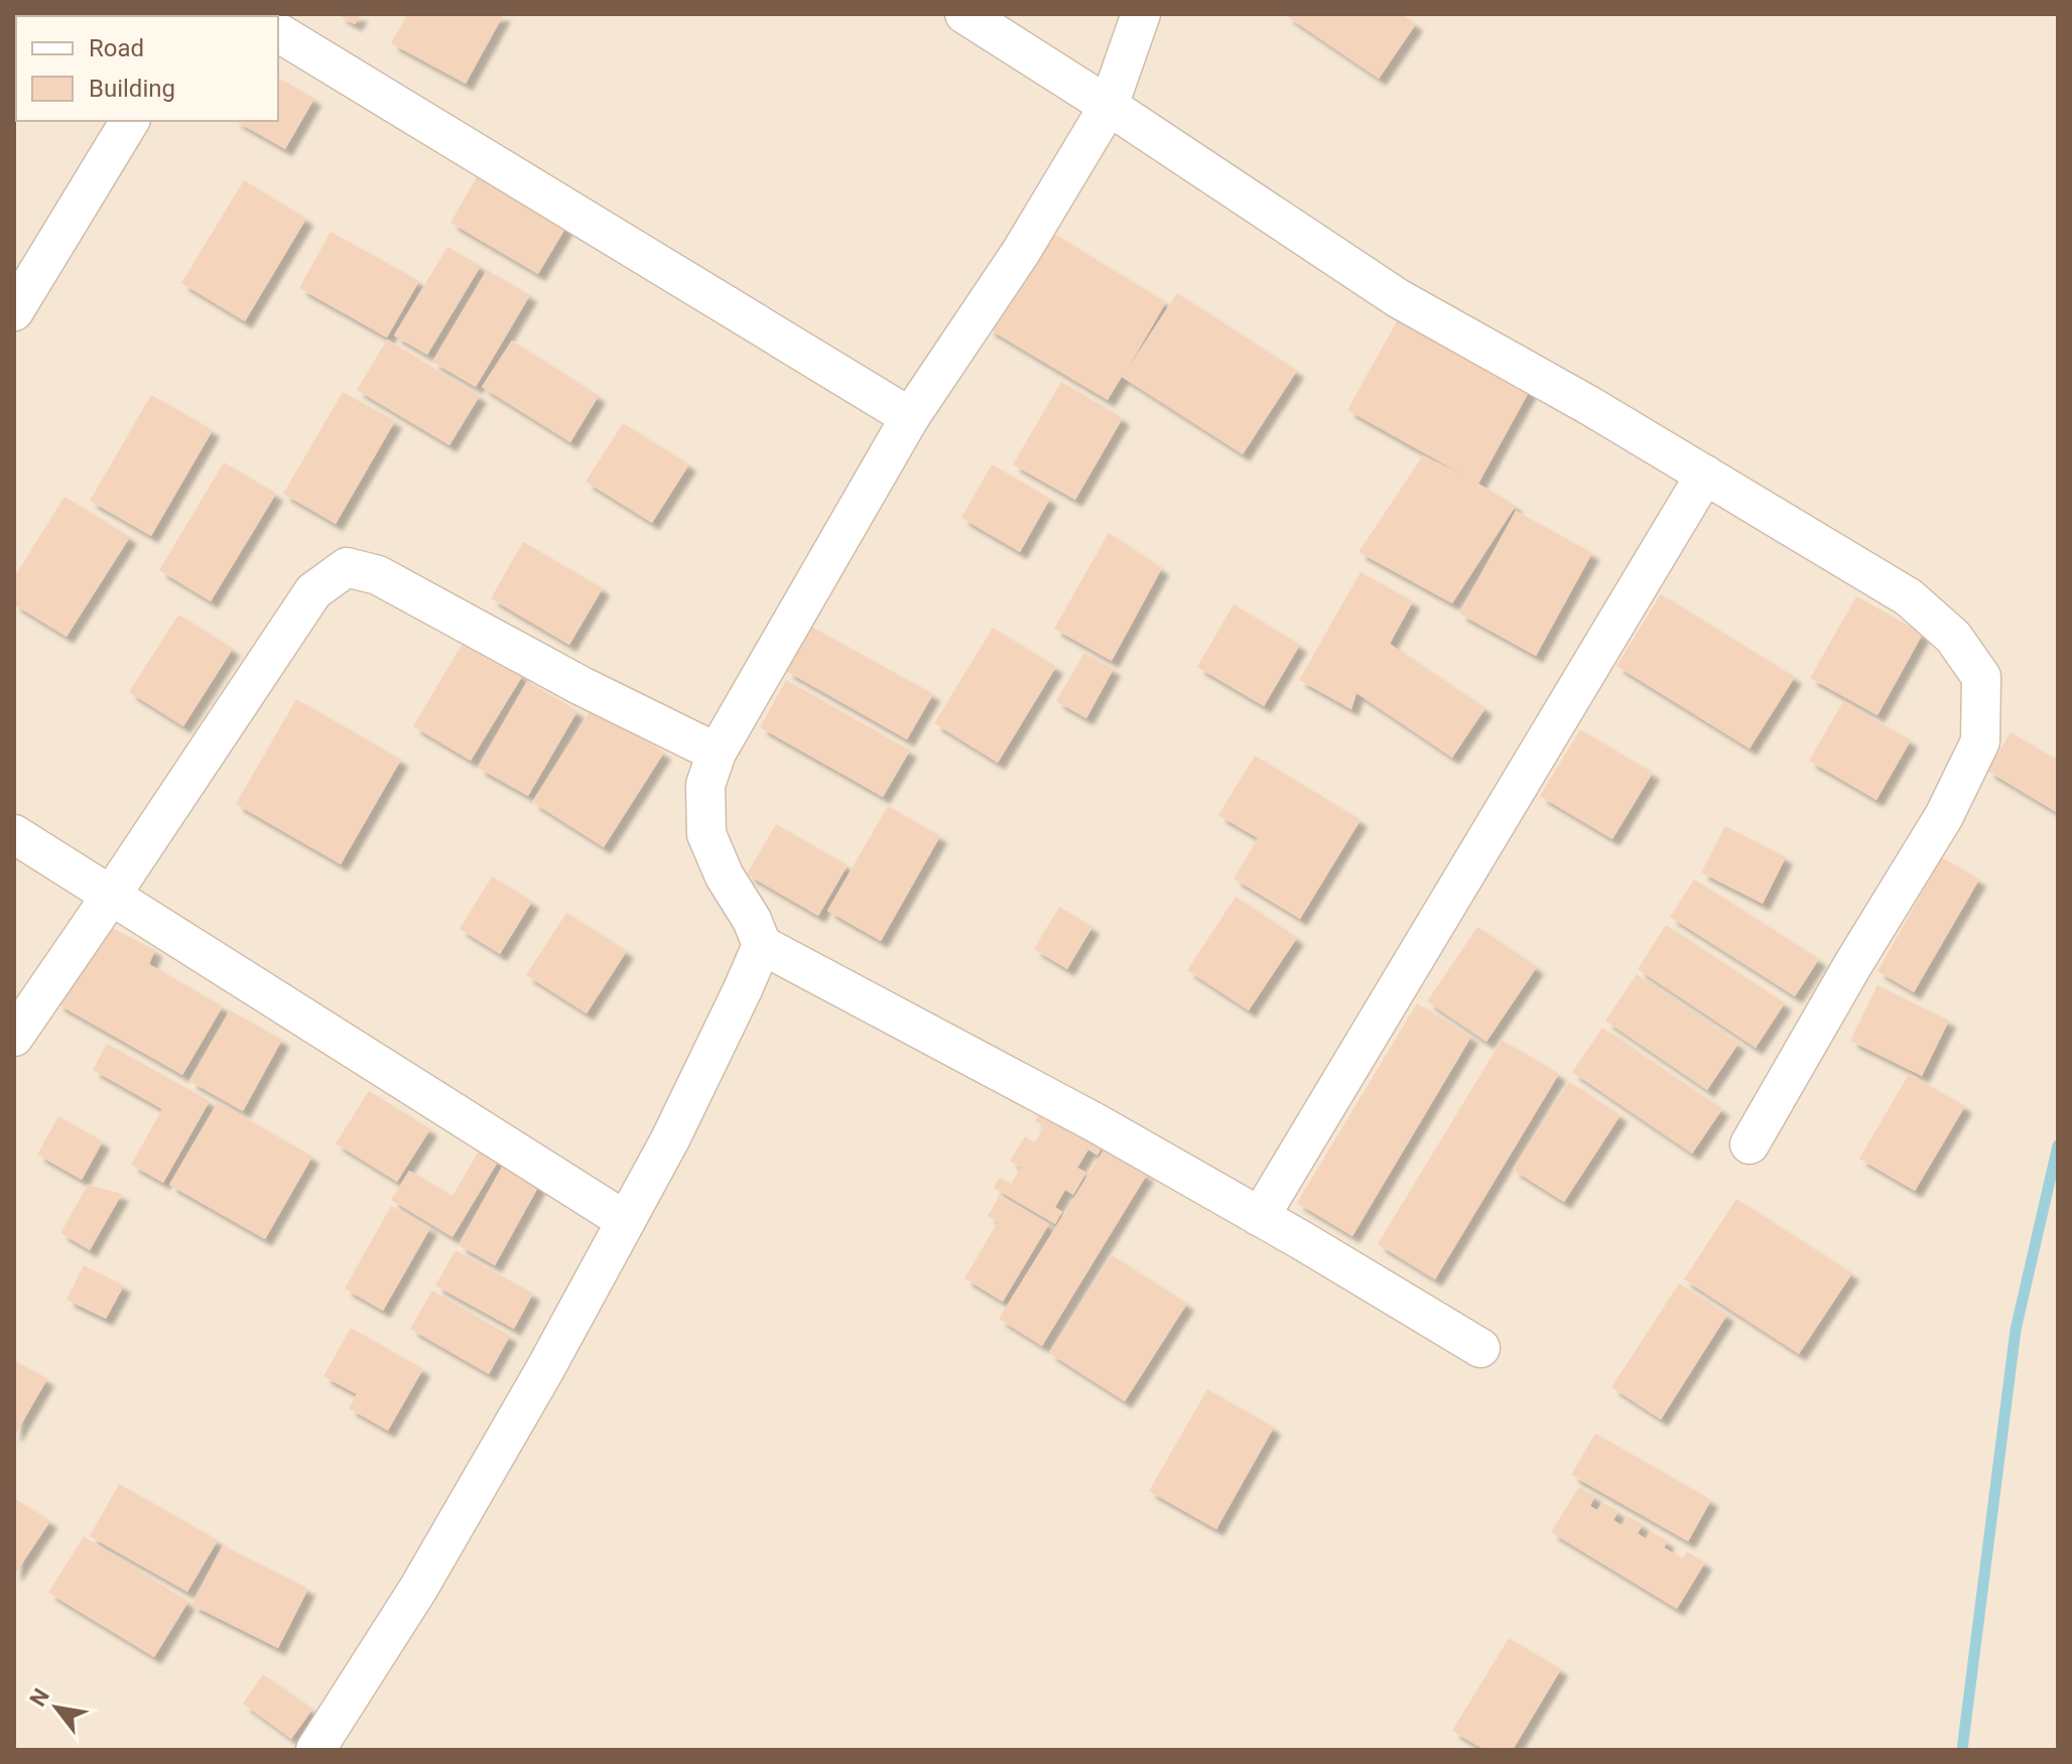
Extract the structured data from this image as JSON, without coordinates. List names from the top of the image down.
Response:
{
  "legend": ["Road", "Building"],
  "north": "top left"
}
